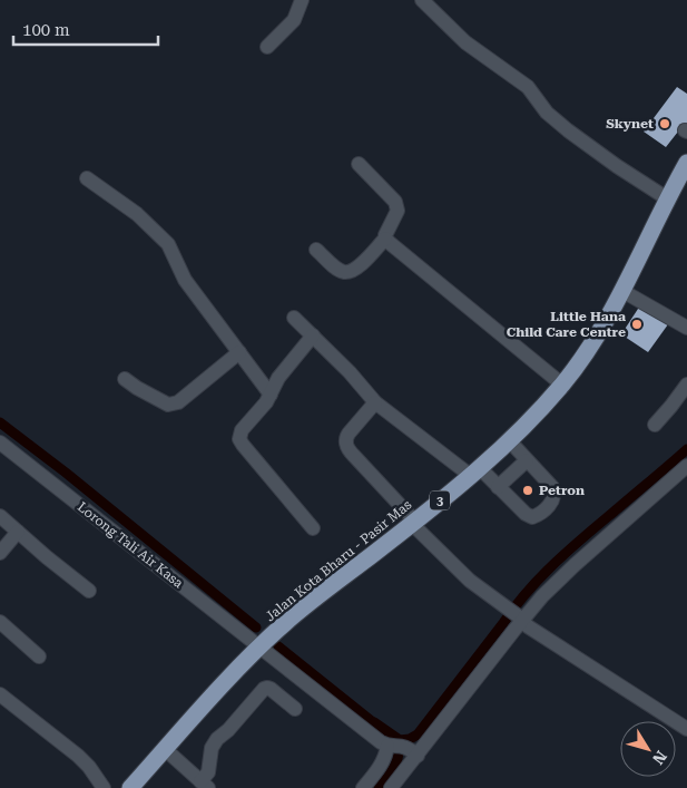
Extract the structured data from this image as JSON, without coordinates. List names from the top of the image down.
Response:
{
  "streets": {
    "highway": ["3", "Jalan Kota Bharu - Pasir Mas"],
    "street": ["Lorong Tali Air Kasa"]
  },
  "crossings": [
    ["Lorong Tali Air Kasa", "Jalan Kota Bharu - Pasir Mas"]
  ],
  "places": ["Skynet", "Little Hana Child Care Centre", "Petron"],
  "scale_bar": "100 m",
  "north": "bottom right"
}
